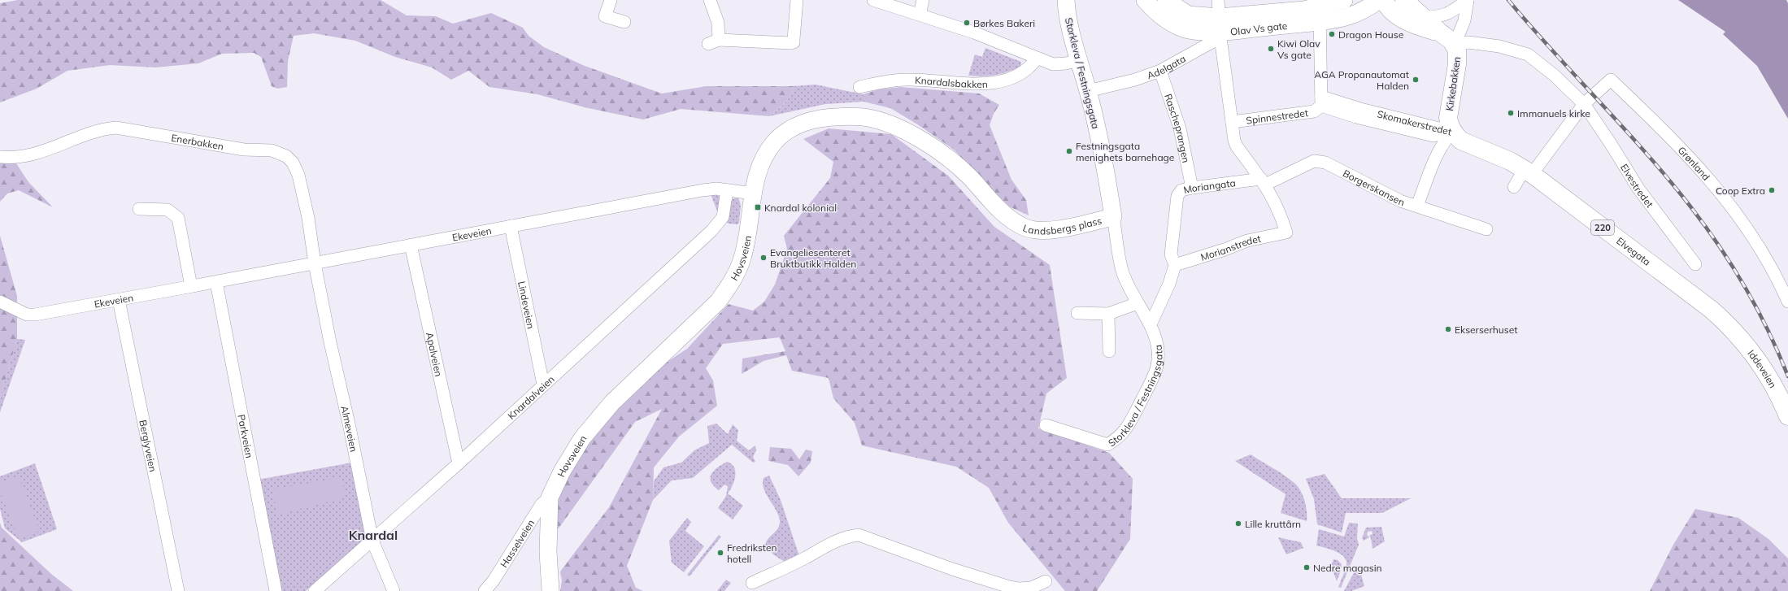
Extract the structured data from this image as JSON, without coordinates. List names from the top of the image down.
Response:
{
  "streets": {
    "main road": [
      "Kirkebakken",
      "220",
      "Elvegata",
      "Iddeveien"
    ],
    "street": [
      "Olav Vs gate",
      "Adelgata",
      "Storkleva / Festningsgata",
      "Knardalsbakken",
      "Spinnestredet",
      "Skomakerstredet",
      "Rascheprangen",
      "Enerbakken",
      "Grønland",
      "Elvestredet",
      "Borgerskansen",
      "Moriangata",
      "Landsbergs plass",
      "Ekeveien",
      "Morianstredet",
      "Hovsveien",
      "Lindeveien",
      "Apalveien",
      "Knardalveien",
      "Almeveien",
      "Parkveien",
      "Berglyveien",
      "Hasselveien"
    ]
  },
  "crossings": [
    ["Olav Vs gate", "Adelgata"],
    ["Adelgata", "Storkleva / Festningsgata"],
    ["Adelgata", "Rascheprangen"],
    ["Storkleva / Festningsgata", "Landsbergs plass"],
    ["Kirkebakken", "Skomakerstredet"],
    ["Kirkebakken", "Grønland"],
    ["Kirkebakken", "Elvestredet"],
    ["Kirkebakken", "Elvegata"],
    ["Spinnestredet", "Skomakerstredet"],
    ["Skomakerstredet", "Elvegata"],
    ["Rascheprangen", "Moriangata"],
    ["Enerbakken", "Ekeveien"],
    ["Enerbakken", "Almeveien"],
    ["Grønland", "Elvestredet"],
    ["Borgerskansen", "Moriangata"],
    ["Borgerskansen", "Morianstredet"],
    ["Moriangata", "Morianstredet"],
    ["Landsbergs plass", "Hovsveien"],
    ["Ekeveien", "Hovsveien"],
    ["Ekeveien", "Lindeveien"],
    ["Ekeveien", "Apalveien"],
    ["Ekeveien", "Knardalveien"],
    ["Ekeveien", "Almeveien"],
    ["Ekeveien", "Parkveien"],
    ["Ekeveien", "Berglyveien"],
    ["Elvegata", "Iddeveien"],
    ["Hovsveien", "Hasselveien"],
    ["Lindeveien", "Knardalveien"],
    ["Apalveien", "Knardalveien"],
    ["Knardalveien", "Almeveien"]
  ],
  "districts": ["Knardal"],
  "places": {
    "other": [
      "Børkes Bakeri",
      "Dragon House",
      "Kiwi Olav Vs gate",
      "AGA Propanautomat Halden",
      "Immanuels kirke",
      "Festningsgata menighets barnehage",
      "Coop Extra",
      "Evangeliesenteret Bruktbutikk Halden",
      "Ekserserhuset",
      "Lille kruttårn",
      "Fredriksten hotell",
      "Nedre magasin"
    ],
    "transit": ["Knardal kolonial"]
  }
}
